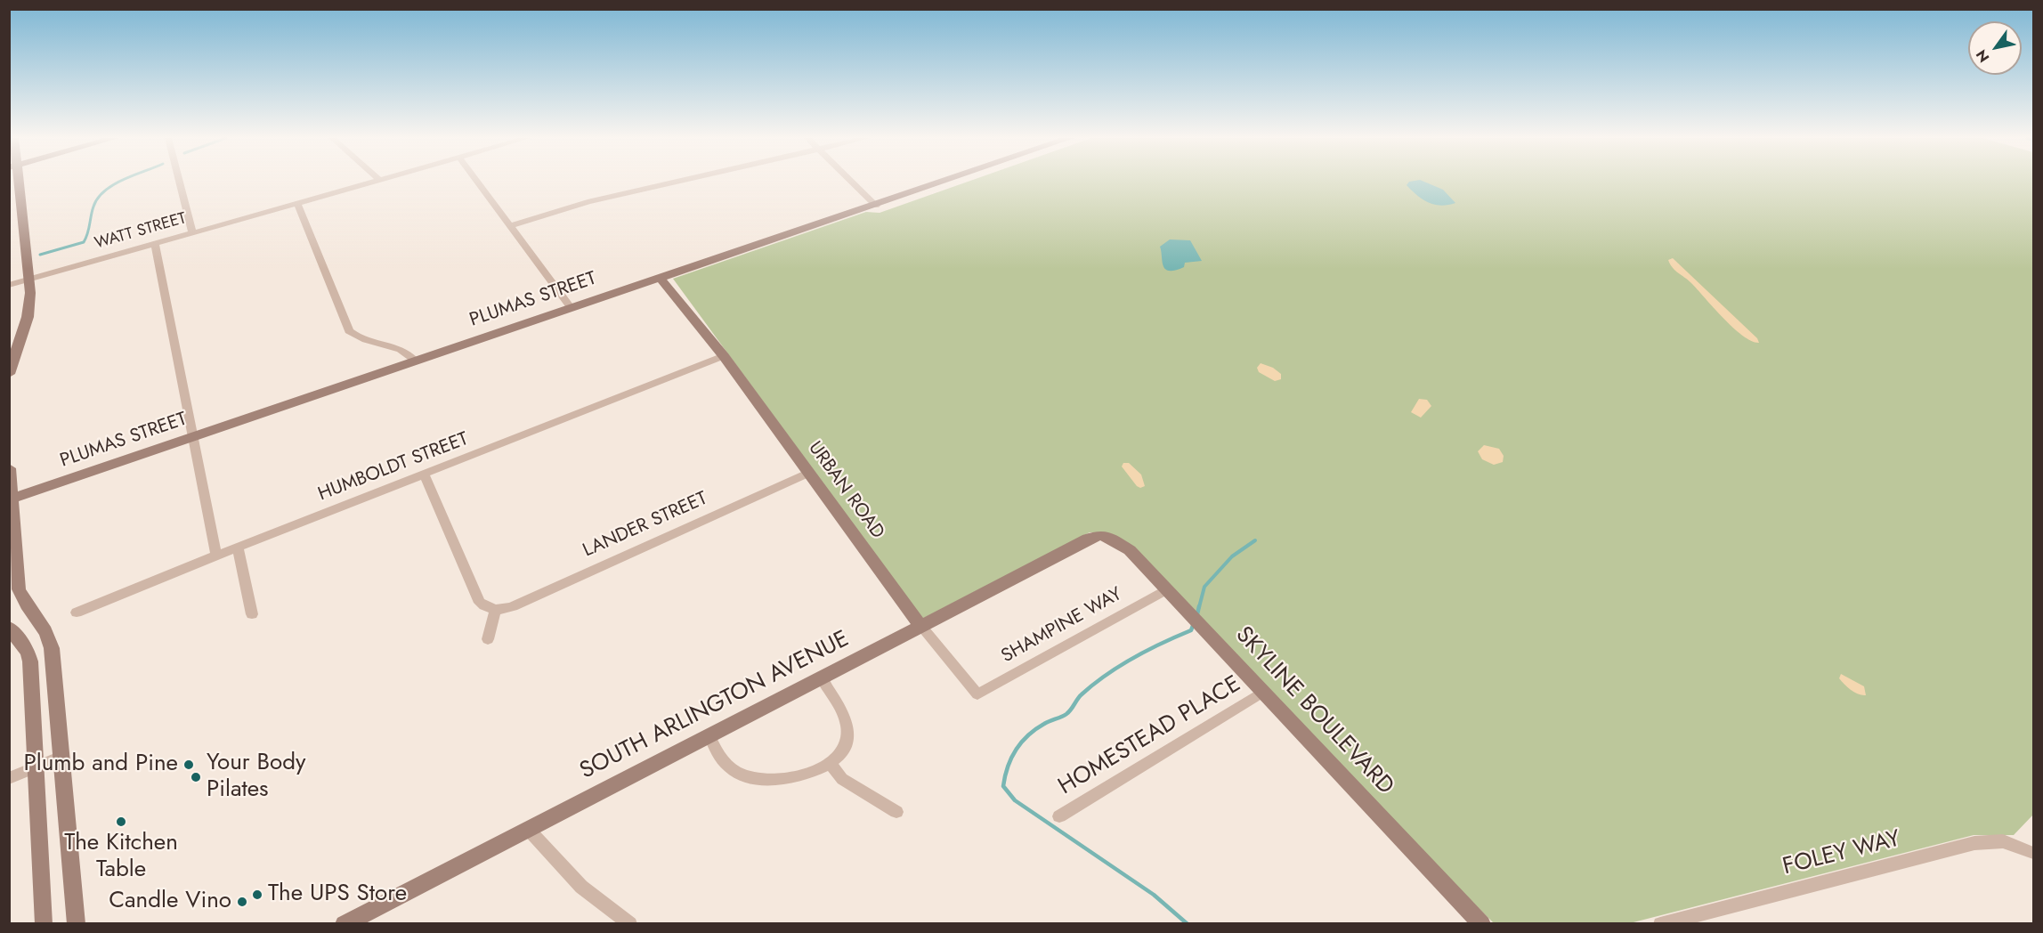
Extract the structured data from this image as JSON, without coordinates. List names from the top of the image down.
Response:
{
  "streets": {
    "main road": [
      "PLUMAS STREET",
      "URBAN ROAD",
      "SOUTH ARLINGTON AVENUE",
      "SKYLINE BOULEVARD"
    ],
    "street": [
      "WATT STREET",
      "HUMBOLDT STREET",
      "LANDER STREET",
      "SHAMPINE WAY",
      "HOMESTEAD PLACE",
      "FOLEY WAY"
    ]
  },
  "crossings": [
    ["PLUMAS STREET", "URBAN ROAD"],
    ["HUMBOLDT STREET", "URBAN ROAD"],
    ["URBAN ROAD", "LANDER STREET"],
    ["URBAN ROAD", "SHAMPINE WAY"],
    ["URBAN ROAD", "SOUTH ARLINGTON AVENUE"],
    ["SHAMPINE WAY", "SKYLINE BOULEVARD"],
    ["SOUTH ARLINGTON AVENUE", "SKYLINE BOULEVARD"],
    ["SKYLINE BOULEVARD", "HOMESTEAD PLACE"]
  ],
  "places": [
    "Plumb and Pine",
    "Your Body Pilates",
    "The Kitchen Table",
    "The UPS Store",
    "Candle Vino"
  ],
  "north": "bottom left"
}
